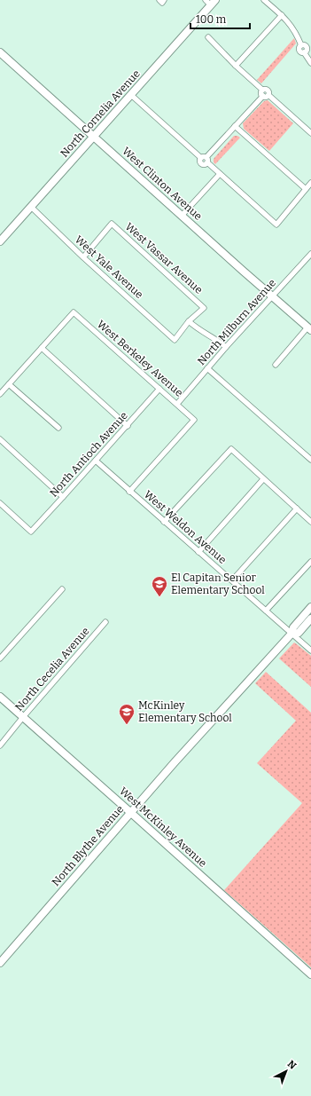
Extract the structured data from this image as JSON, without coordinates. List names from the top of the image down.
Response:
{
  "streets": {
    "main road": [
      "North Cornelia Avenue",
      "West Clinton Avenue",
      "West McKinley Avenue",
      "North Blythe Avenue"
    ],
    "street": [
      "West Vassar Avenue",
      "West Yale Avenue",
      "North Milburn Avenue",
      "West Berkeley Avenue",
      "North Antioch Avenue",
      "West Weldon Avenue",
      "North Cecelia Avenue"
    ]
  },
  "crossings": [
    ["North Cornelia Avenue", "West Clinton Avenue"],
    ["North Cornelia Avenue", "West Yale Avenue"],
    ["West Clinton Avenue", "North Milburn Avenue"],
    ["West Vassar Avenue", "West Yale Avenue"],
    ["North Milburn Avenue", "West Berkeley Avenue"],
    ["West Berkeley Avenue", "North Antioch Avenue"],
    ["West Berkeley Avenue", "West Weldon Avenue"],
    ["North Antioch Avenue", "West Weldon Avenue"],
    ["West Weldon Avenue", "North Blythe Avenue"],
    ["North Cecelia Avenue", "West McKinley Avenue"],
    ["West McKinley Avenue", "North Blythe Avenue"]
  ],
  "places": {
    "school or university": ["El Capitan Senior Elementary School", "McKinley Elementary School"]
  },
  "scale_bar": "100 m",
  "north": "top right"
}
